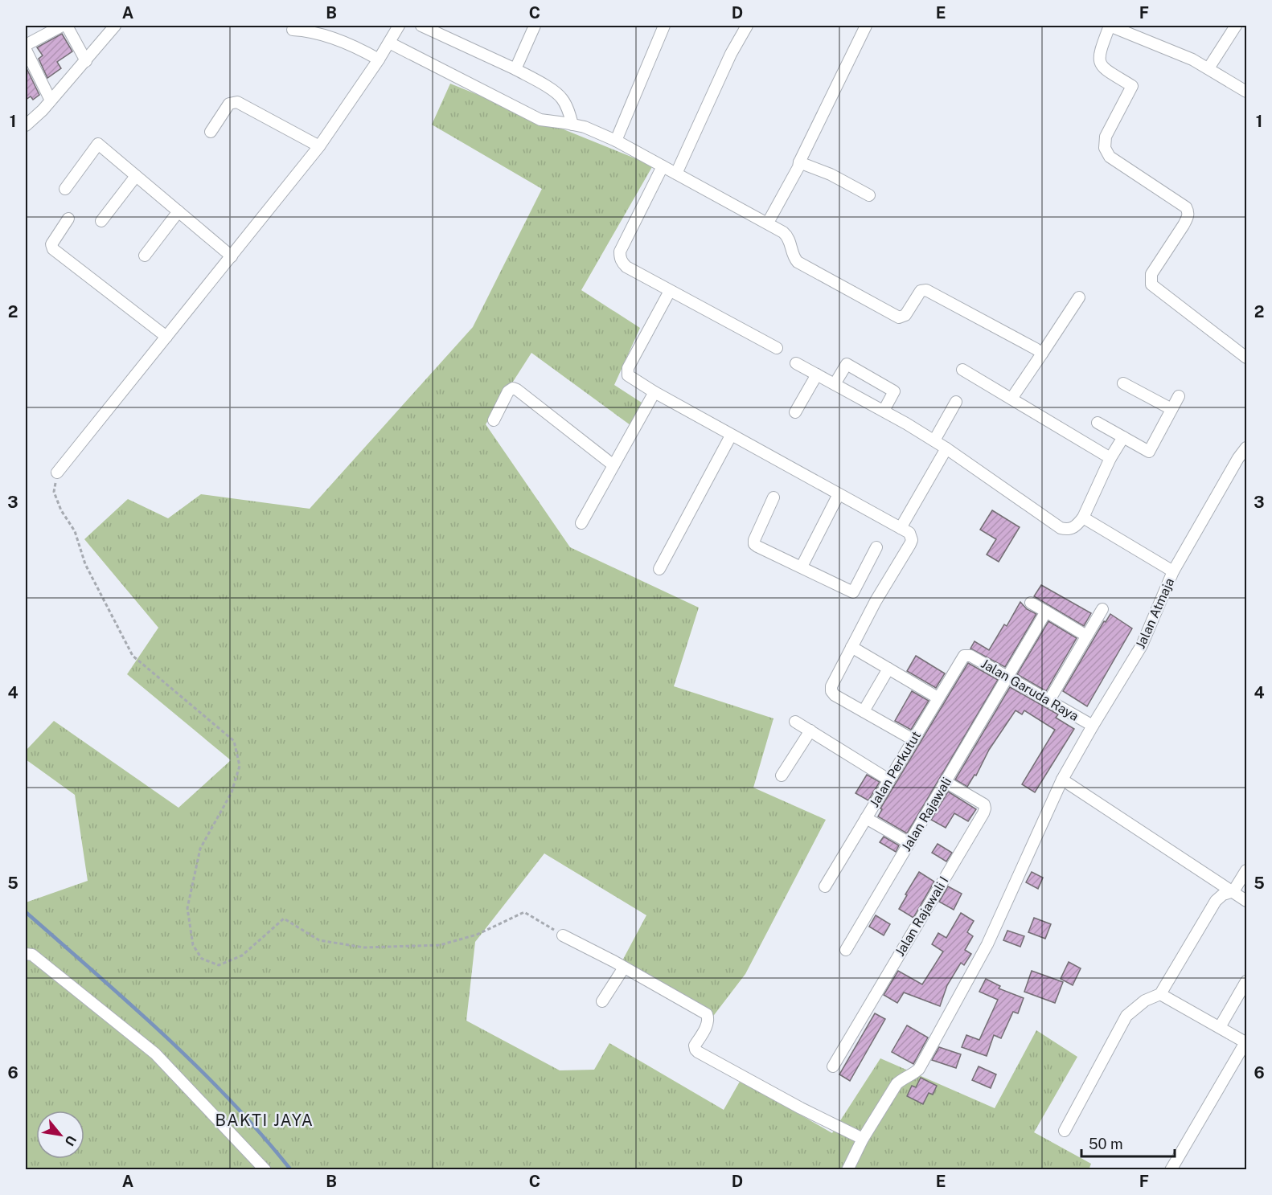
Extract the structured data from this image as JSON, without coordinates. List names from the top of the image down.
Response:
{
  "streets": {
    "street": [
      "Jalan Atmaja",
      "Jalan Garuda Raya",
      "Jalan Perkutut",
      "Jalan Rajawali",
      "Jalan Rajawali I"
    ]
  },
  "crossings": [
    ["Jalan Atmaja", "Jalan Garuda Raya"],
    ["Jalan Garuda Raya", "Jalan Perkutut"],
    ["Jalan Garuda Raya", "Jalan Rajawali"],
    ["Jalan Rajawali", "Jalan Rajawali I"]
  ],
  "districts": ["BAKTI JAYA"],
  "scale_bar": "50 m",
  "north": "bottom right",
  "grid": {
    "columns": [
      "A",
      "B",
      "C",
      "D",
      "E",
      "F"
    ],
    "rows": [
      "1",
      "2",
      "3",
      "4",
      "5",
      "6"
    ]
  }
}
